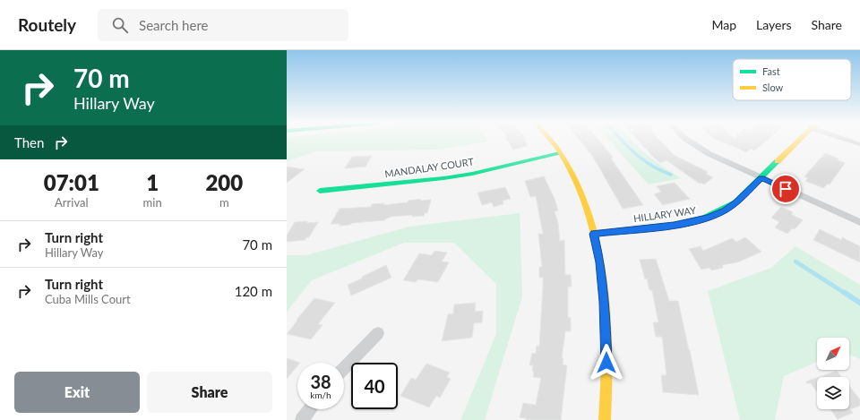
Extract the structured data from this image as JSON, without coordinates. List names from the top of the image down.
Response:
{
  "streets": {
    "street": ["MANDALAY COURT", "HILLARY WAY"]
  },
  "legend": ["Fast", "Slow"],
  "north": "top right",
  "page": {
    "header": "Routely",
    "search": "Search here",
    "nav": ["Map", "Layers", "Share"],
    "turn": ["70 m", "Hillary Way"],
    "then": "Then",
    "eta": [
      "07:01",
      "Arrival",
      "1",
      "min",
      "200",
      "m"
    ],
    "list": [
      {
        "name": "Turn right",
        "note": "Hillary Way",
        "value": "70 m"
      },
      {
        "name": "Turn right",
        "note": "Cuba Mills Court",
        "value": "120 m"
      }
    ],
    "speed": "38 km/h",
    "limit": "40",
    "buttons": ["Exit", "Share"]
  }
}
